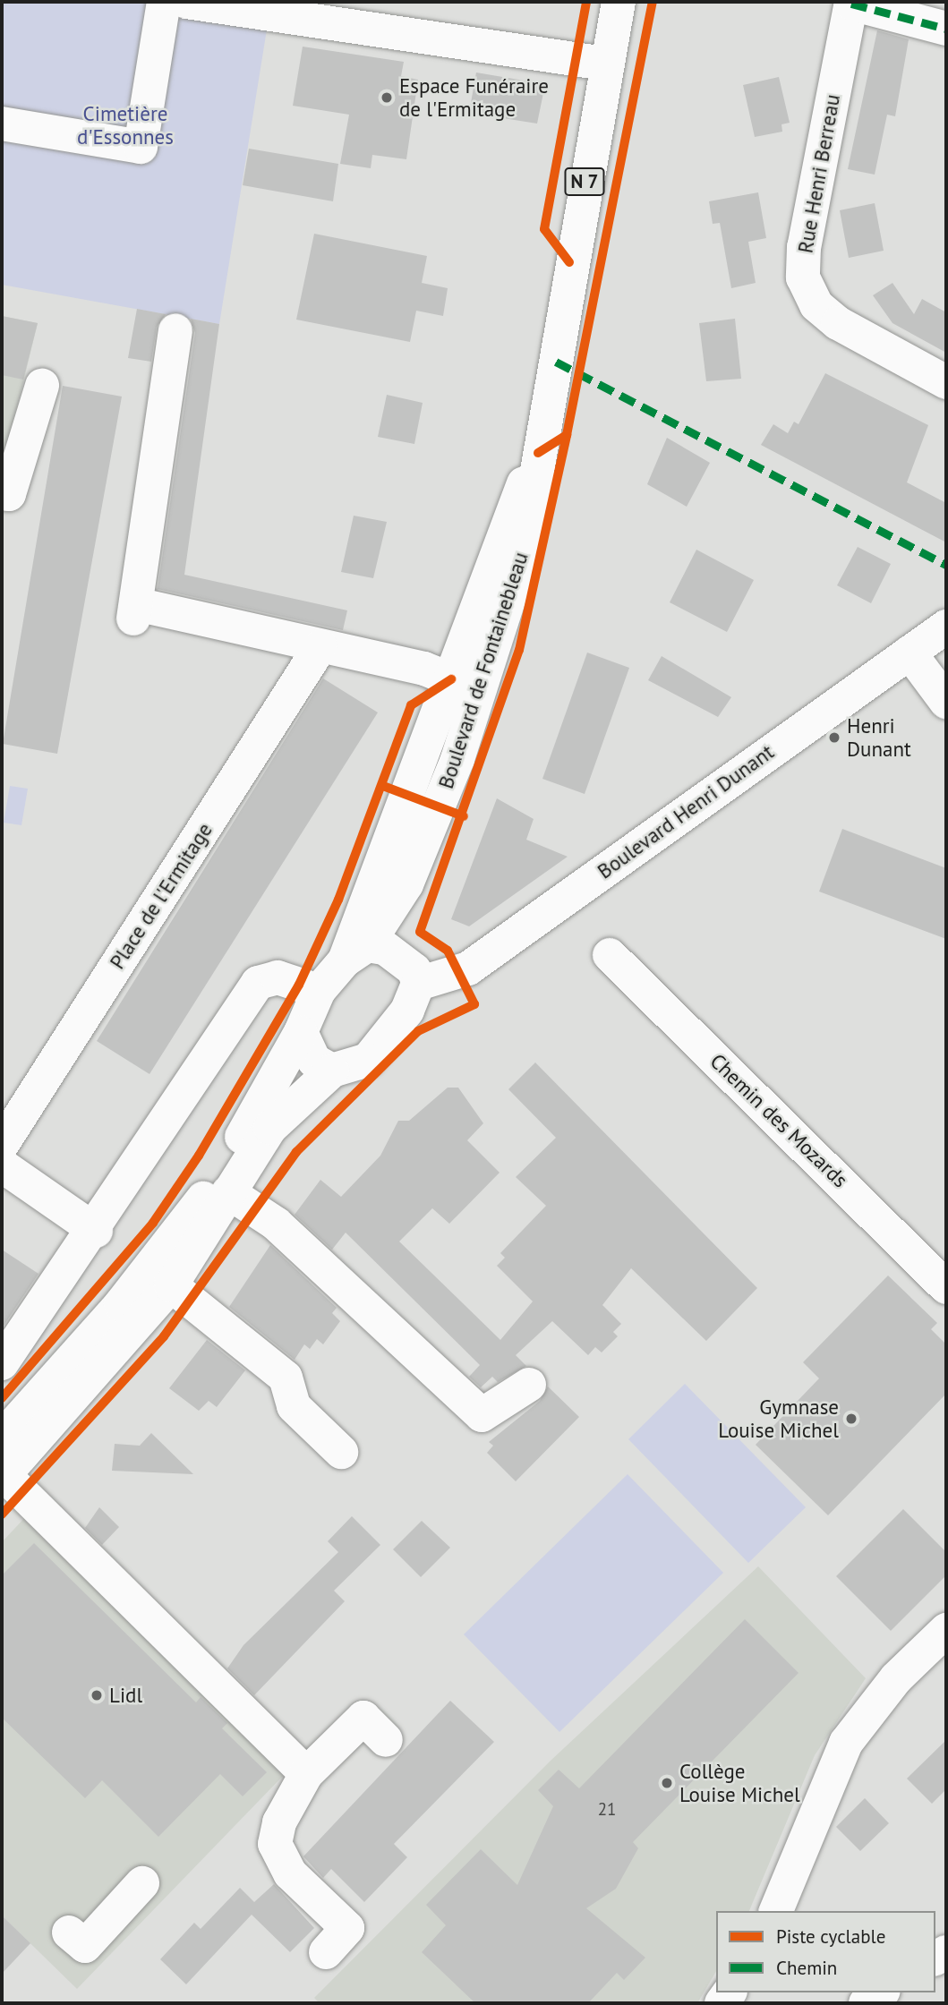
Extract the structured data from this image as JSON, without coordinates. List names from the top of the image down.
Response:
{
  "streets": {
    "main road": [
      "Rue Henri Berreau",
      "N 7",
      "Boulevard de Fontainebleau",
      "Boulevard Henri Dunant",
      "Place de l'Ermitage",
      "Chemin des Mozards"
    ]
  },
  "crossings": [
    ["N 7", "Boulevard de Fontainebleau"],
    ["N 7", "Boulevard Henri Dunant"],
    ["Boulevard de Fontainebleau", "Boulevard Henri Dunant"]
  ],
  "parks": ["Cimetière d'Essonnes"],
  "places": [
    "Espace Funéraire de l'Ermitage",
    "Henri Dunant",
    "Gymnase Louise Michel",
    "Lidl",
    "Collège Louise Michel"
  ],
  "house_numbers": ["21"],
  "legend": ["Piste cyclable", "Chemin"]
}
